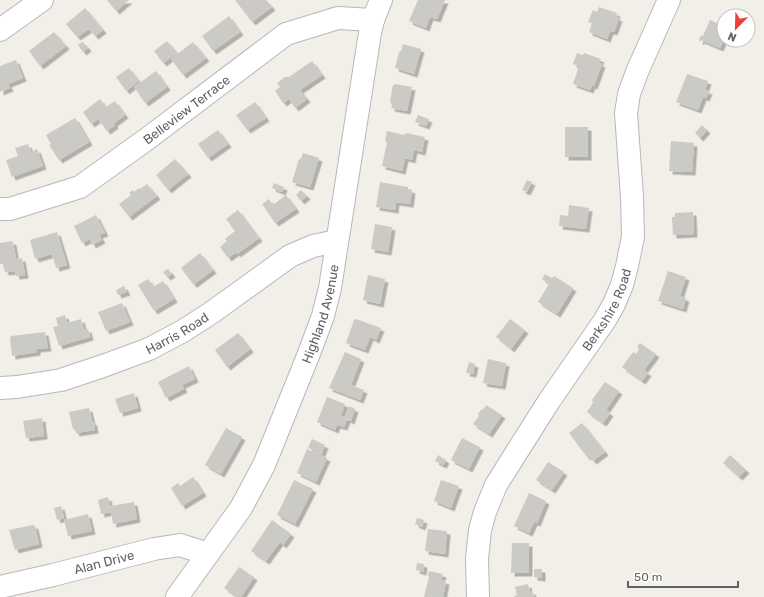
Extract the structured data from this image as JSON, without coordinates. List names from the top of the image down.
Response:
{
  "streets": {
    "street": [
      "Belleview Terrace",
      "Berkshire Road",
      "Highland Avenue",
      "Harris Road",
      "Alan Drive"
    ]
  },
  "crossings": [
    ["Belleview Terrace", "Highland Avenue"],
    ["Highland Avenue", "Harris Road"],
    ["Highland Avenue", "Alan Drive"]
  ],
  "scale_bar": "50 m",
  "north": "bottom left"
}
